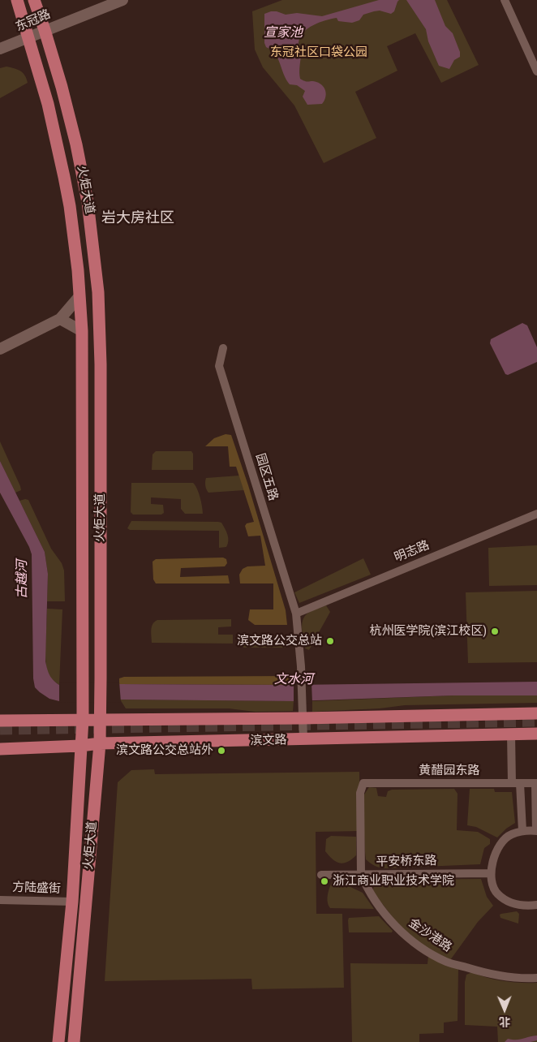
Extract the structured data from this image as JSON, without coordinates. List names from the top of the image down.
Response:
{
  "streets": {
    "main road": ["东冠路", "火炬大道", "滨文路"],
    "street": [
      "园区五路",
      "明志路",
      "黄醋园东路",
      "平安桥东路",
      "方陆盛街",
      "金沙港路"
    ]
  },
  "crossings": [
    ["东冠路", "火炬大道"],
    ["火炬大道", "滨文路"],
    ["火炬大道", "方陆盛街"],
    ["园区五路", "明志路"],
    ["园区五路", "滨文路"],
    ["黄醋园东路", "平安桥东路"],
    ["黄醋园东路", "金沙港路"],
    ["平安桥东路", "金沙港路"]
  ],
  "districts": ["岩大房社区"],
  "water": ["宣家池", "古越河", "文水河"],
  "parks": ["东冠社区口袋公园"],
  "places": [
    "杭州医学院(滨江校区)",
    "滨文路公交总站",
    "滨文路公交总站外",
    "浙江商业职业技术学院"
  ],
  "north": "bottom"
}
